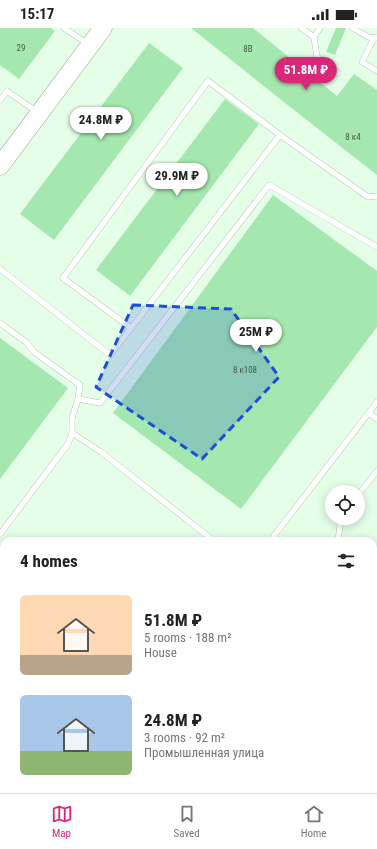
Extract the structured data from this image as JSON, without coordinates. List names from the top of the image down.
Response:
{
  "house_numbers": [
    "29",
    "8В",
    "8 к4",
    "8 к108"
  ],
  "page": {
    "status": "15:17",
    "price": [
      "51.8M ₽",
      "24.8M ₽",
      "29.9M ₽",
      "25M ₽"
    ],
    "heading": "4 homes",
    "list": [
      {
        "name": "51.8M ₽",
        "note": "5 rooms · 188 m² · House"
      },
      {
        "name": "24.8M ₽",
        "note": "3 rooms · 92 m² · Промышленная улица"
      }
    ],
    "tabs": ["Map", "Saved", "Home"]
  }
}
